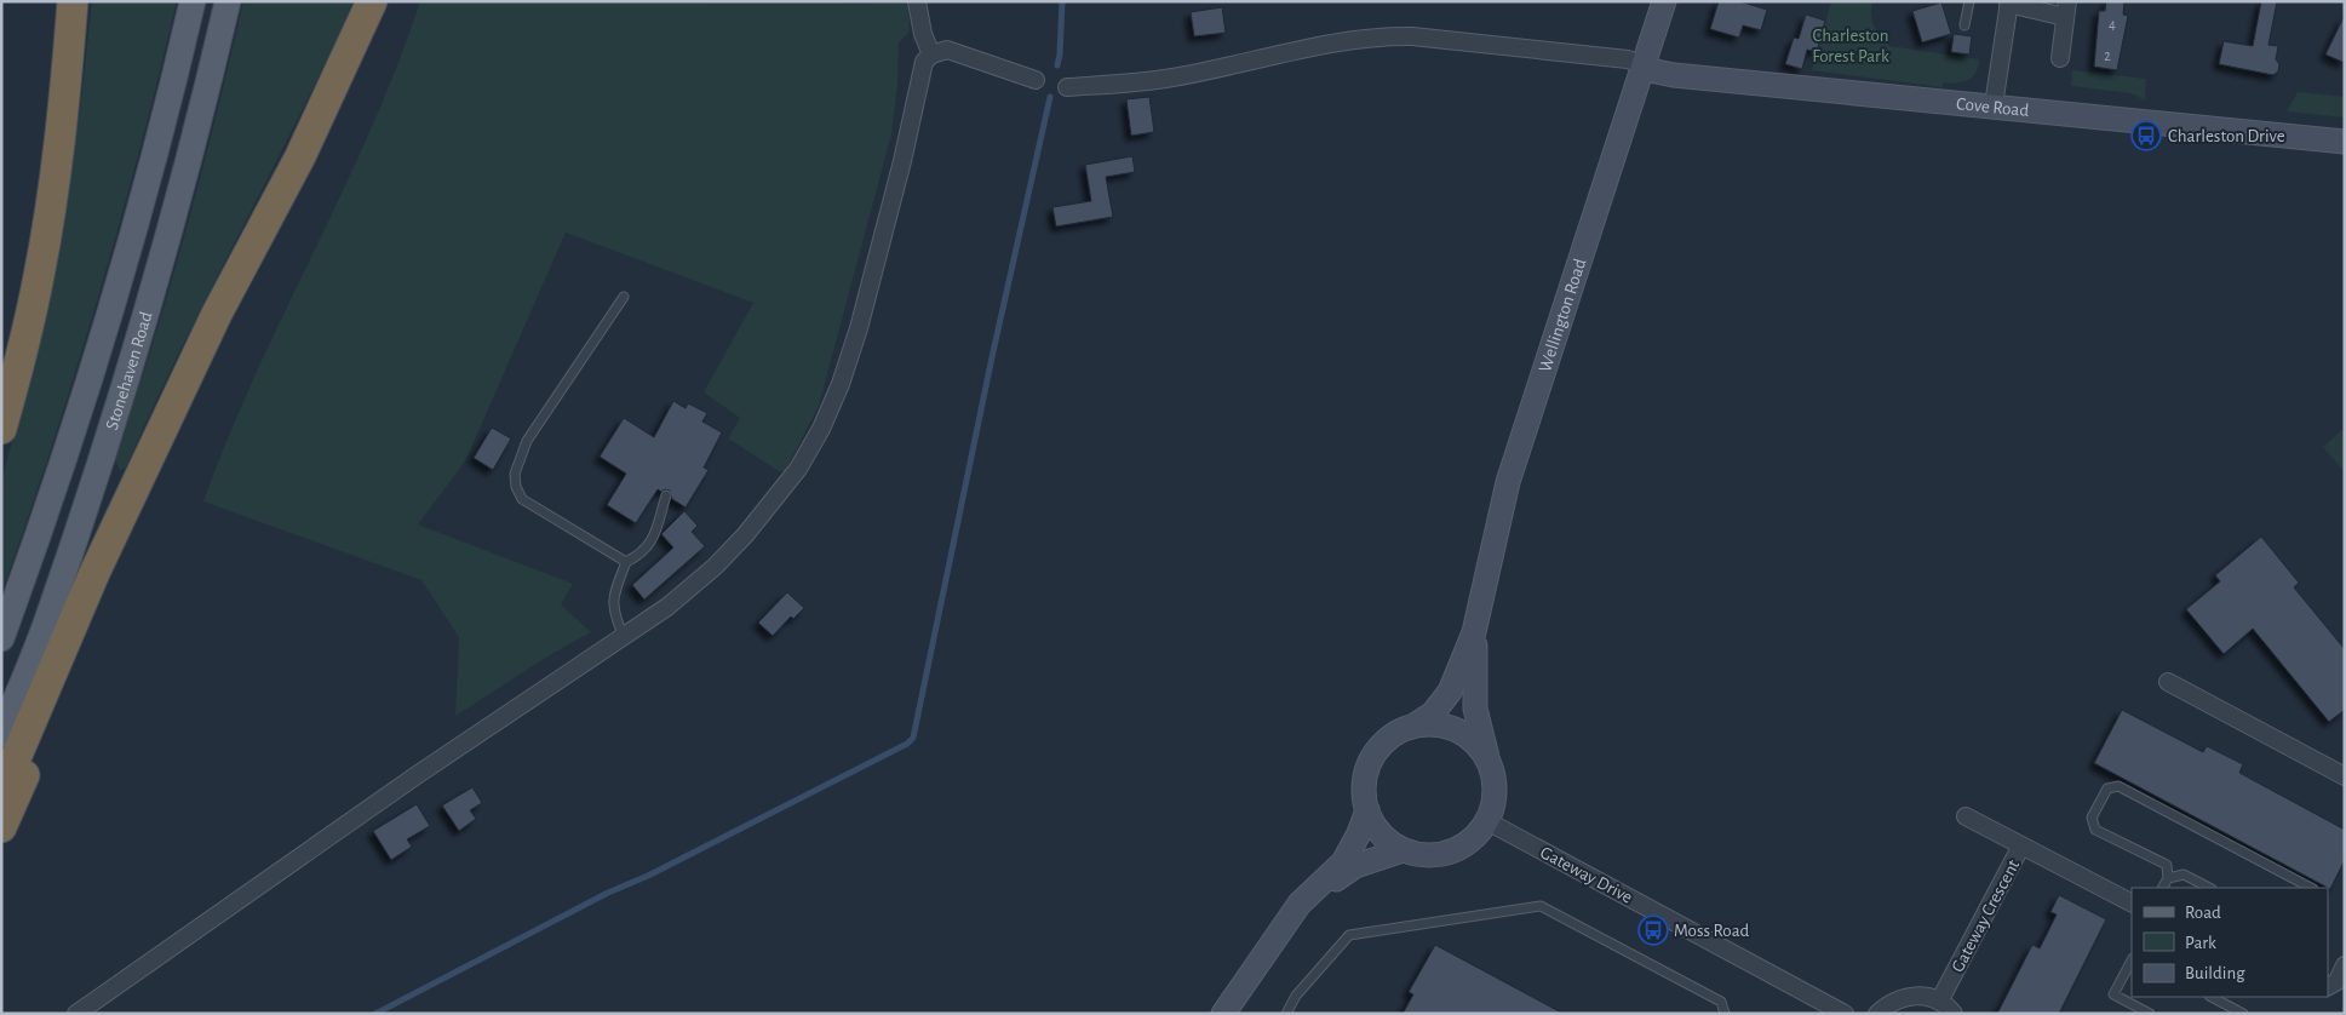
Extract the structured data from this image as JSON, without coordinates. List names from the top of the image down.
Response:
{
  "streets": {
    "main road": ["Stonehaven Road"],
    "street": [
      "Cove Road",
      "Wellington Road",
      "Gateway Drive",
      "Gateway Crescent"
    ]
  },
  "crossings": [
    ["Cove Road", "Wellington Road"],
    ["Wellington Road", "Gateway Drive"]
  ],
  "parks": ["Charleston Forest Park"],
  "places": {
    "bus stop": ["Charleston Drive", "Moss Road"]
  },
  "house_numbers": ["4", "2"],
  "legend": ["Road", "Park", "Building"]
}
